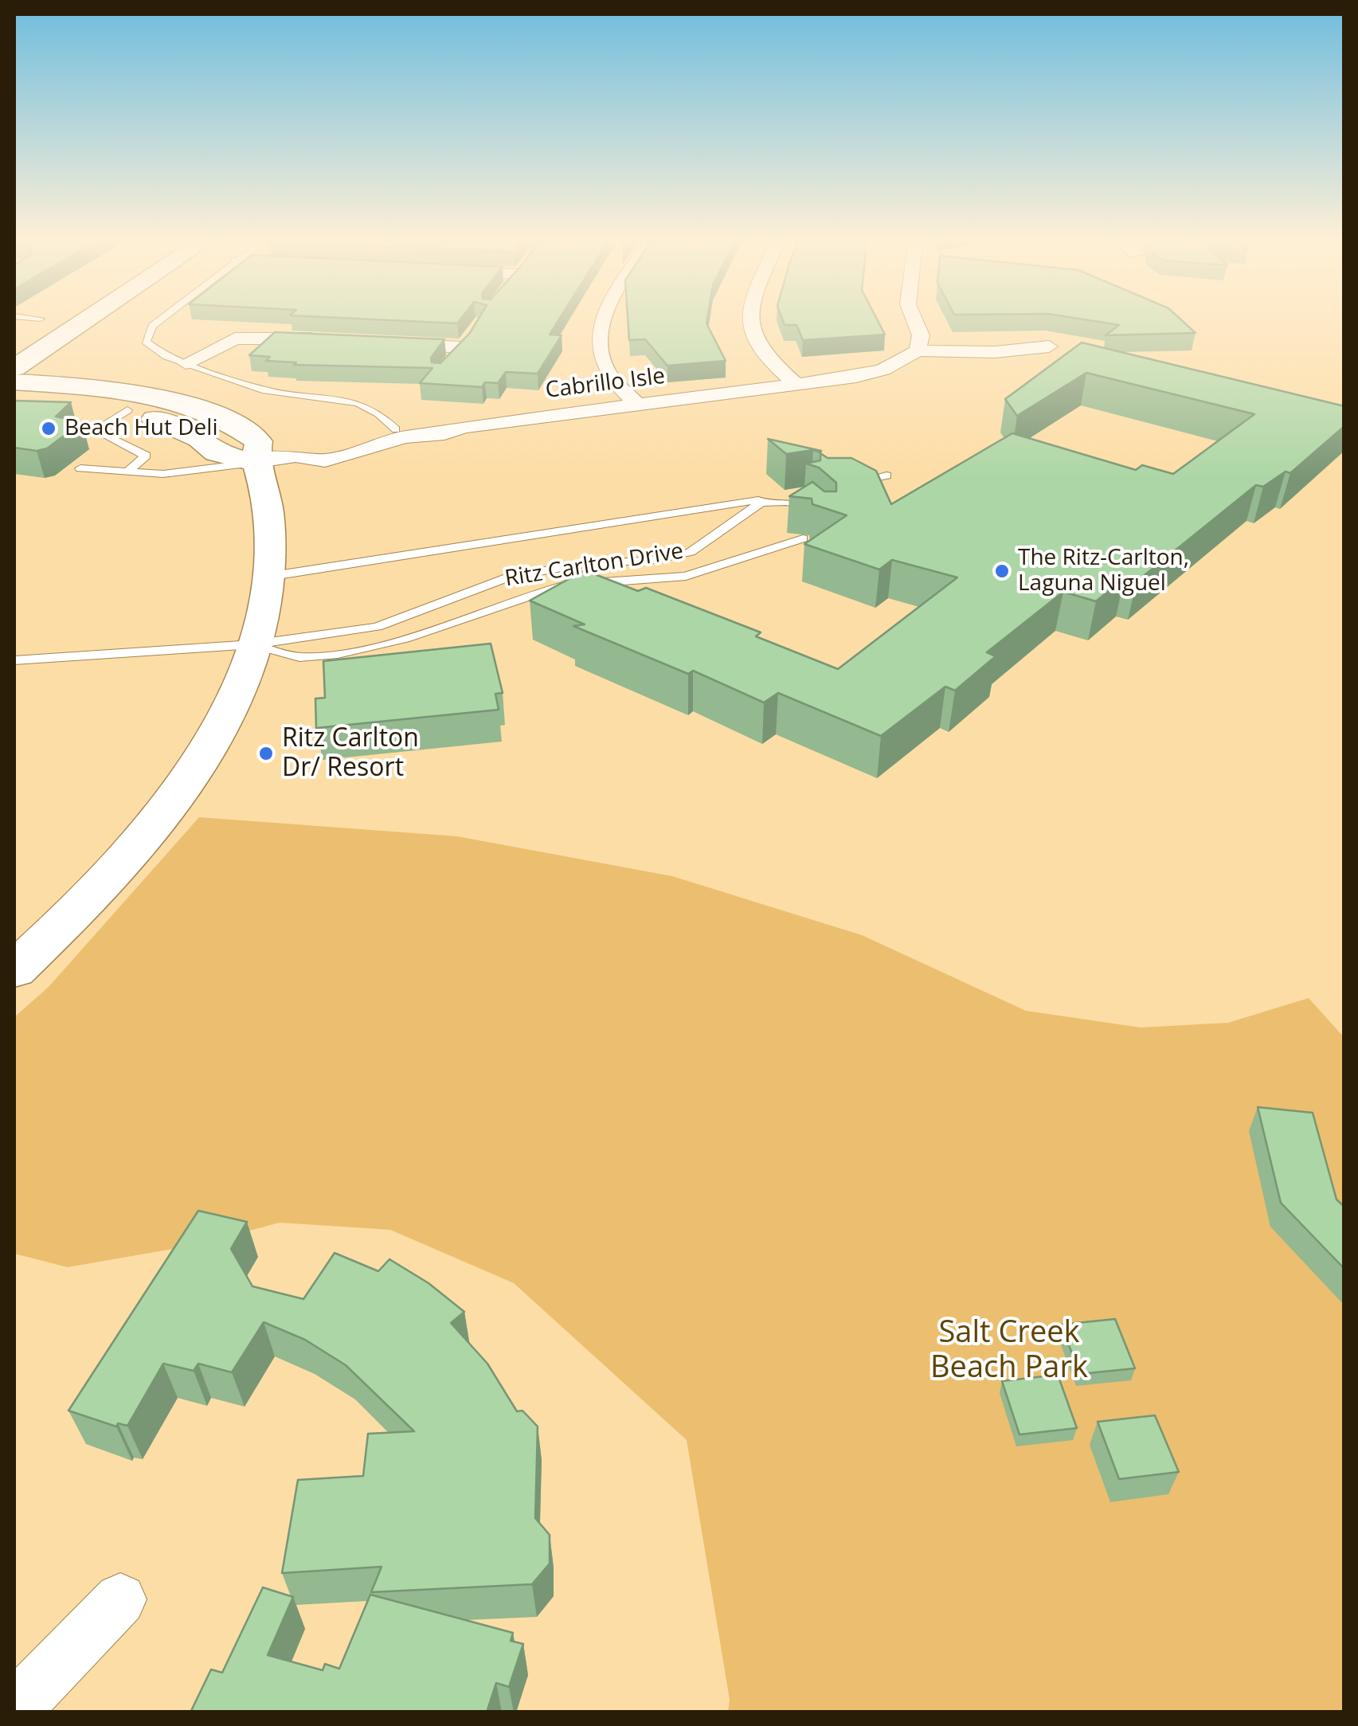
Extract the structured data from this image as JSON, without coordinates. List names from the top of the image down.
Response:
{
  "streets": {
    "street": ["Cabrillo Isle"],
    "lane": ["Ritz Carlton Drive"]
  },
  "parks": ["Salt Creek Beach Park"],
  "places": ["Beach Hut Deli", "The Ritz-Carlton, Laguna Niguel", "Ritz Carlton Dr/ Resort"]
}
